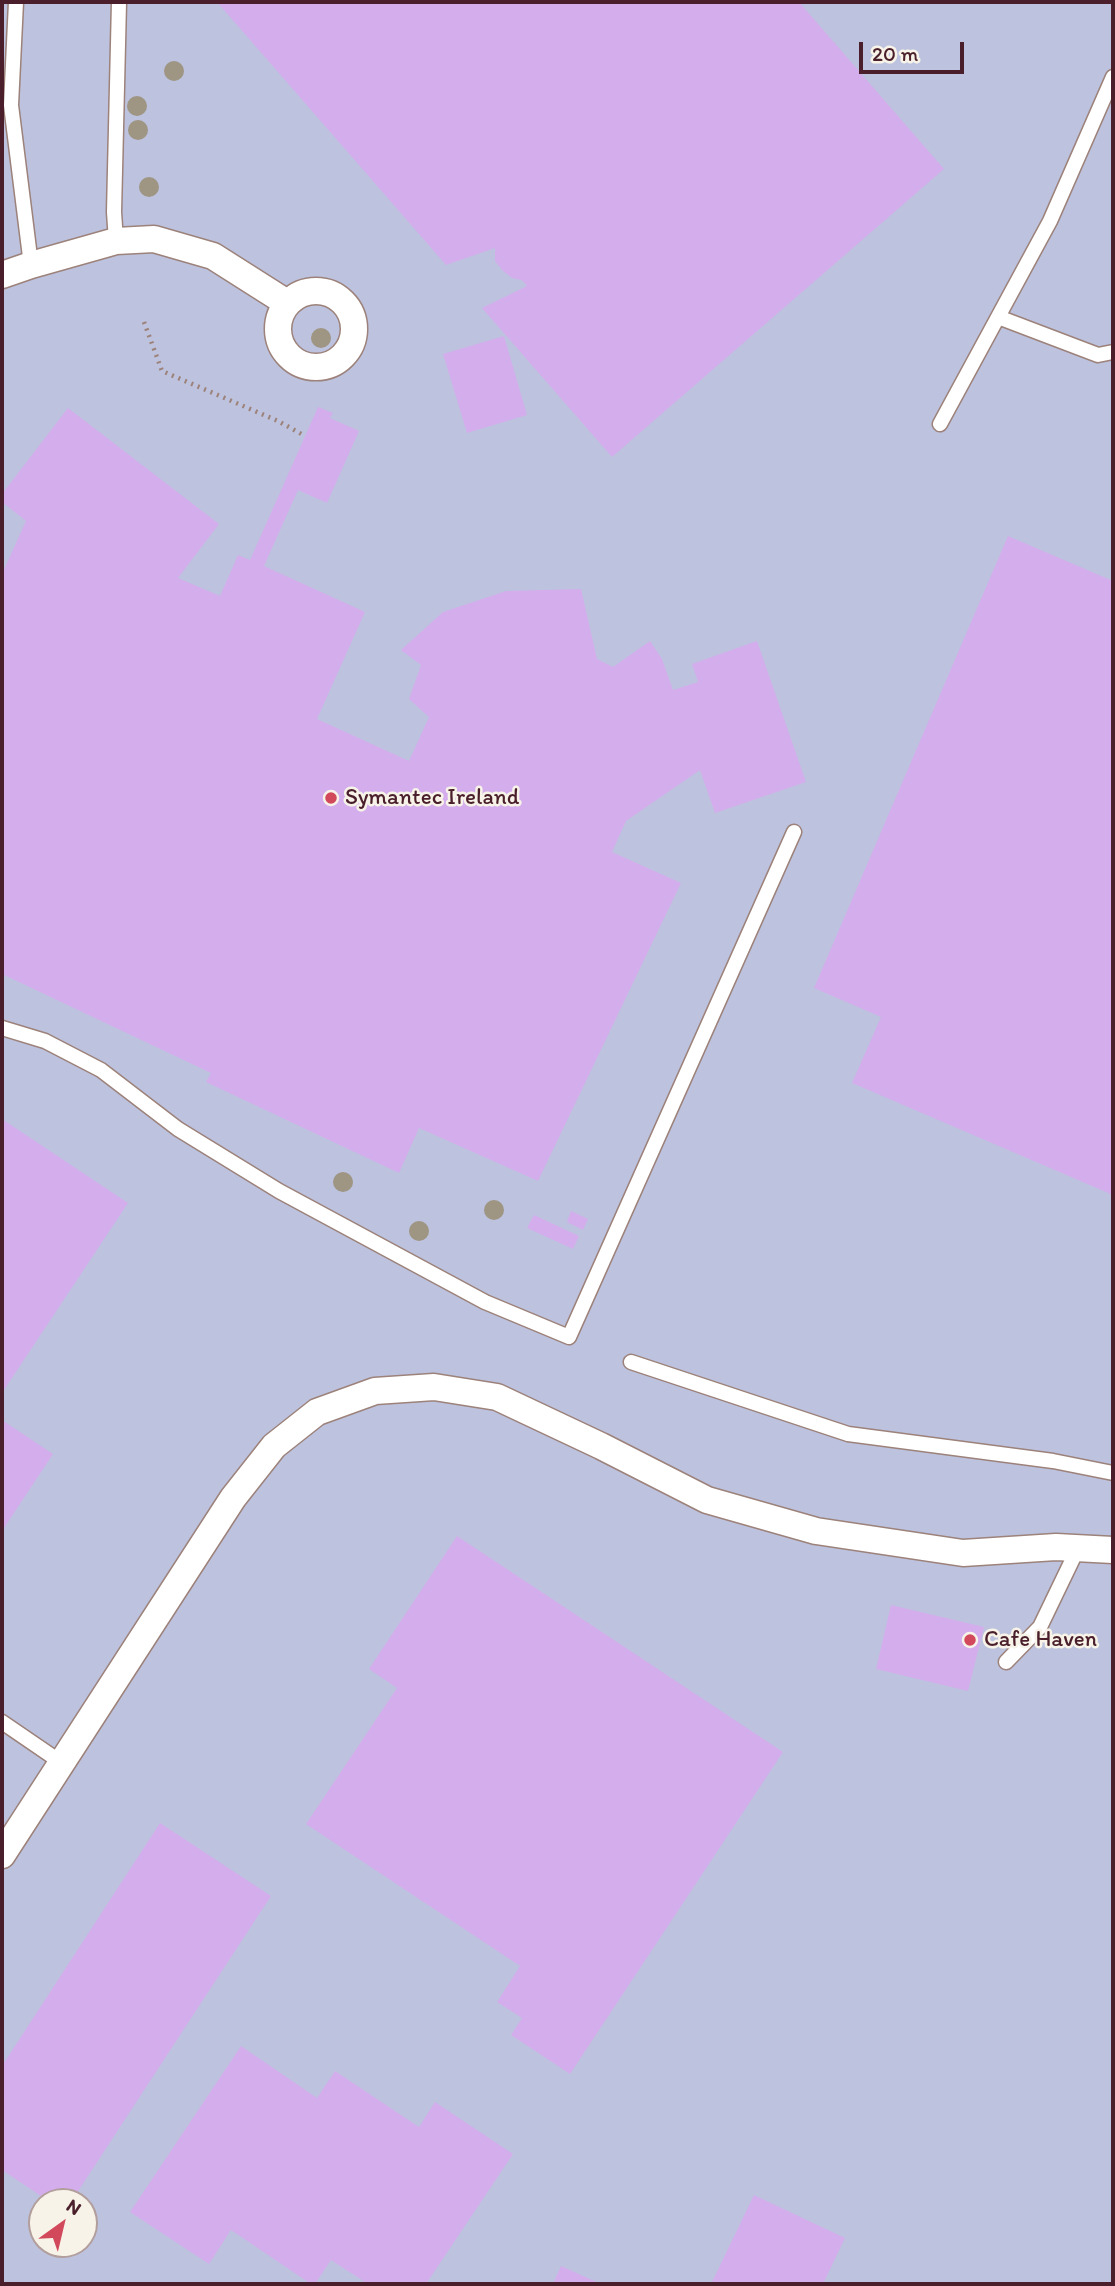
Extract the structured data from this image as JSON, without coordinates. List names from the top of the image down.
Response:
{
  "places": ["Symantec Ireland", "Cafe Haven"],
  "scale_bar": "20 m",
  "north": "top right"
}
